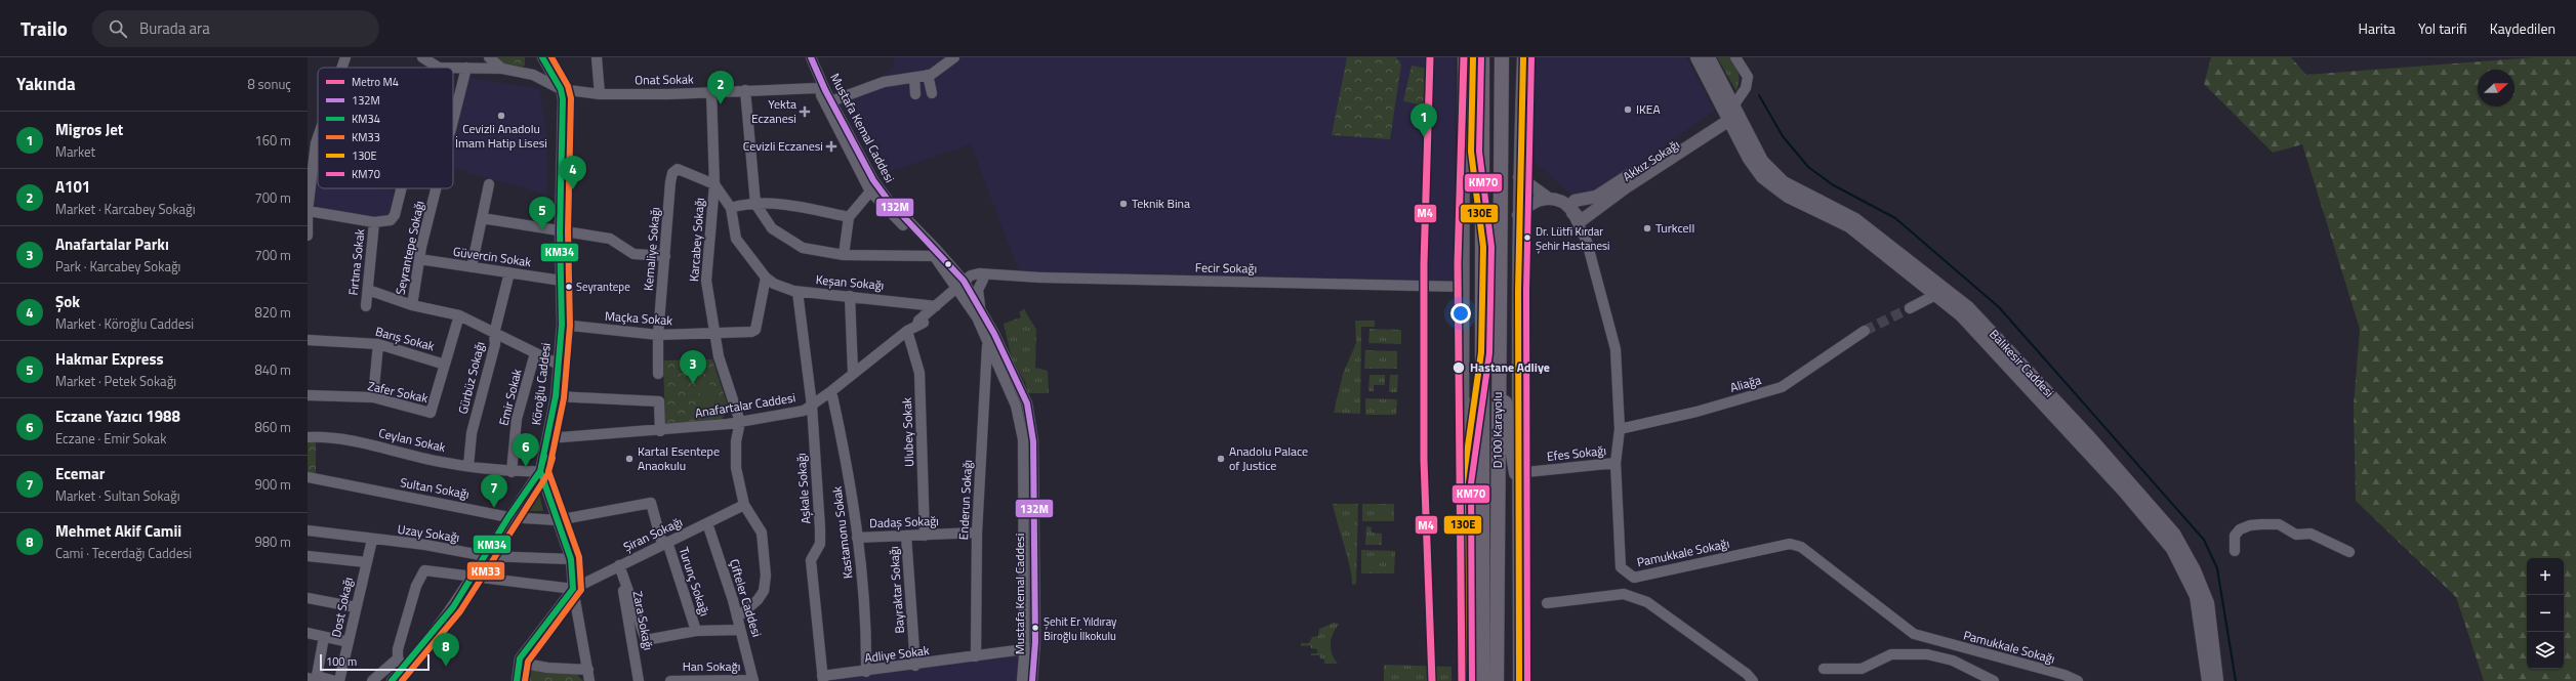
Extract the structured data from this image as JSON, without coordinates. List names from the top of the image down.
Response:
{
  "streets": {
    "highway": ["D100 Karayolu"],
    "main road": ["Akkız Sokağı", "Balıkesir Caddesi"],
    "street": [
      "Onat Sokak",
      "Mustafa Kemal Caddesi",
      "Karcabey Sokağı",
      "Seyrantepe Sokağı",
      "Kemaliye Sokağı",
      "Güvercin Sokak",
      "Fırtına Sokak",
      "Fecir Sokağı",
      "Keşan Sokağı",
      "Maçka Sokak",
      "Barış Sokak",
      "Gürbüz Sokağı",
      "Köroğlu Caddesi",
      "Aliağa",
      "Zafer Sokak",
      "Emir Sokak",
      "Anafartalar Caddesi",
      "Ulubey Sokak",
      "Ceylan Sokak",
      "Efes Sokağı",
      "Sultan Sokağı",
      "Aşkale Sokağı",
      "Enderun Sokağı",
      "Dadaş Sokağı",
      "Kastamonu Sokak",
      "Uzay Sokağı",
      "Şiran Sokağı",
      "Pamukkale Sokağı",
      "Turunç Sokağı",
      "Bayraktar Sokağı",
      "Çifteler Caddesi",
      "Dost Sokağı",
      "Zara Sokağı",
      "Adliye Sokak",
      "Han Sokağı"
    ]
  },
  "crossings": [
    ["Onat Sokak", "Mustafa Kemal Caddesi"],
    ["Onat Sokak", "Karcabey Sokağı"],
    ["Onat Sokak", "Seyrantepe Sokağı"],
    ["Onat Sokak", "Köroğlu Caddesi"],
    ["Mustafa Kemal Caddesi", "Fecir Sokağı"],
    ["Mustafa Kemal Caddesi", "Anafartalar Caddesi"],
    ["Mustafa Kemal Caddesi", "Enderun Sokağı"],
    ["Mustafa Kemal Caddesi", "Adliye Sokak"],
    ["Akkız Sokağı", "Balıkesir Caddesi"],
    ["Akkız Sokağı", "Pamukkale Sokağı"],
    ["Karcabey Sokağı", "Kemaliye Sokağı"],
    ["Karcabey Sokağı", "Maçka Sokak"],
    ["Karcabey Sokağı", "Anafartalar Caddesi"],
    ["Karcabey Sokağı", "Şiran Sokağı"],
    ["Karcabey Sokağı", "Çifteler Caddesi"],
    ["Seyrantepe Sokağı", "Güvercin Sokak"],
    ["Seyrantepe Sokağı", "Gürbüz Sokağı"],
    ["Seyrantepe Sokağı", "Köroğlu Caddesi"],
    ["Seyrantepe Sokağı", "Zafer Sokak"],
    ["Seyrantepe Sokağı", "Emir Sokak"],
    ["Kemaliye Sokağı", "Maçka Sokak"],
    ["Güvercin Sokak", "Gürbüz Sokağı"],
    ["Güvercin Sokak", "Köroğlu Caddesi"],
    ["Fecir Sokağı", "Anafartalar Caddesi"],
    ["Keşan Sokağı", "Maçka Sokak"],
    ["Keşan Sokağı", "Anafartalar Caddesi"],
    ["Keşan Sokağı", "Aşkale Sokağı"],
    ["Maçka Sokak", "Köroğlu Caddesi"],
    ["Barış Sokak", "Zafer Sokak"],
    ["Gürbüz Sokağı", "Ceylan Sokak"],
    ["Köroğlu Caddesi", "Anafartalar Caddesi"],
    ["Köroğlu Caddesi", "Ceylan Sokak"],
    ["Aliağa", "Pamukkale Sokağı"],
    ["Emir Sokak", "Ceylan Sokak"],
    ["Anafartalar Caddesi", "Ulubey Sokak"],
    ["Anafartalar Caddesi", "Aşkale Sokağı"],
    ["Anafartalar Caddesi", "Kastamonu Sokak"],
    ["Ulubey Sokak", "Dadaş Sokağı"],
    ["Efes Sokağı", "Pamukkale Sokağı"],
    ["Sultan Sokağı", "Şiran Sokağı"],
    ["Sultan Sokağı", "Turunç Sokağı"],
    ["Aşkale Sokağı", "Adliye Sokak"],
    ["Enderun Sokağı", "Dadaş Sokağı"],
    ["Enderun Sokağı", "Adliye Sokak"],
    ["Dadaş Sokağı", "Kastamonu Sokak"],
    ["Dadaş Sokağı", "Bayraktar Sokağı"],
    ["Kastamonu Sokak", "Adliye Sokak"],
    ["Uzay Sokağı", "Dost Sokağı"],
    ["Şiran Sokağı", "Turunç Sokağı"],
    ["Şiran Sokağı", "Çifteler Caddesi"],
    ["Şiran Sokağı", "Zara Sokağı"],
    ["Bayraktar Sokağı", "Adliye Sokak"],
    ["Çifteler Caddesi", "Han Sokağı"]
  ],
  "places": {
    "other": [
      "IKEA",
      "Cevizli Anadolu İmam Hatip Lisesi",
      "Teknik Bina",
      "Turkcell",
      "Dr. Lütfi Kırdar Şehir Hastanesi",
      "Seyrantepe",
      "Hastane Adliye",
      "Kartal Esentepe Anaokulu",
      "Anadolu Palace of Justice",
      "Şehit Er Yıldıray Biroğlu İlkokulu"
    ],
    "health": ["Yekta Eczanesi", "Cevizli Eczanesi"]
  },
  "lines": [
    "metro line M4",
    "transit line 132M",
    "transit line KM34",
    "transit line KM33",
    "transit line 130E",
    "transit line KM70"
  ],
  "legend": [
    "Metro M4",
    "132M",
    "KM34",
    "KM33",
    "130E",
    "KM70"
  ],
  "scale_bar": "100 m",
  "north": "right",
  "page": {
    "header": "Trailo",
    "search": "Burada ara",
    "nav": ["Harita", "Yol tarifi", "Kaydedilen"],
    "heading": ["Yakında", "8 sonuç"],
    "pins": [
      "2",
      "1",
      "4",
      "5",
      "3",
      "6",
      "7",
      "8"
    ],
    "list": [
      {
        "mark": "1",
        "name": "Migros Jet",
        "note": "Market",
        "value": "160 m"
      },
      {
        "mark": "2",
        "name": "A101",
        "note": "Market · Karcabey Sokağı",
        "value": "700 m"
      },
      {
        "mark": "3",
        "name": "Anafartalar Parkı",
        "note": "Park · Karcabey Sokağı",
        "value": "700 m"
      },
      {
        "mark": "4",
        "name": "Şok",
        "note": "Market · Köroğlu Caddesi",
        "value": "820 m"
      },
      {
        "mark": "5",
        "name": "Hakmar Express",
        "note": "Market · Petek Sokağı",
        "value": "840 m"
      },
      {
        "mark": "6",
        "name": "Eczane Yazıcı 1988",
        "note": "Eczane · Emir Sokak",
        "value": "860 m"
      },
      {
        "mark": "7",
        "name": "Ecemar",
        "note": "Market · Sultan Sokağı",
        "value": "900 m"
      },
      {
        "mark": "8",
        "name": "Mehmet Akif Camii",
        "note": "Cami · Tecerdağı Caddesi",
        "value": "980 m"
      }
    ],
    "map_buttons": ["+", "−"],
    "scale": "100 m"
  }
}
